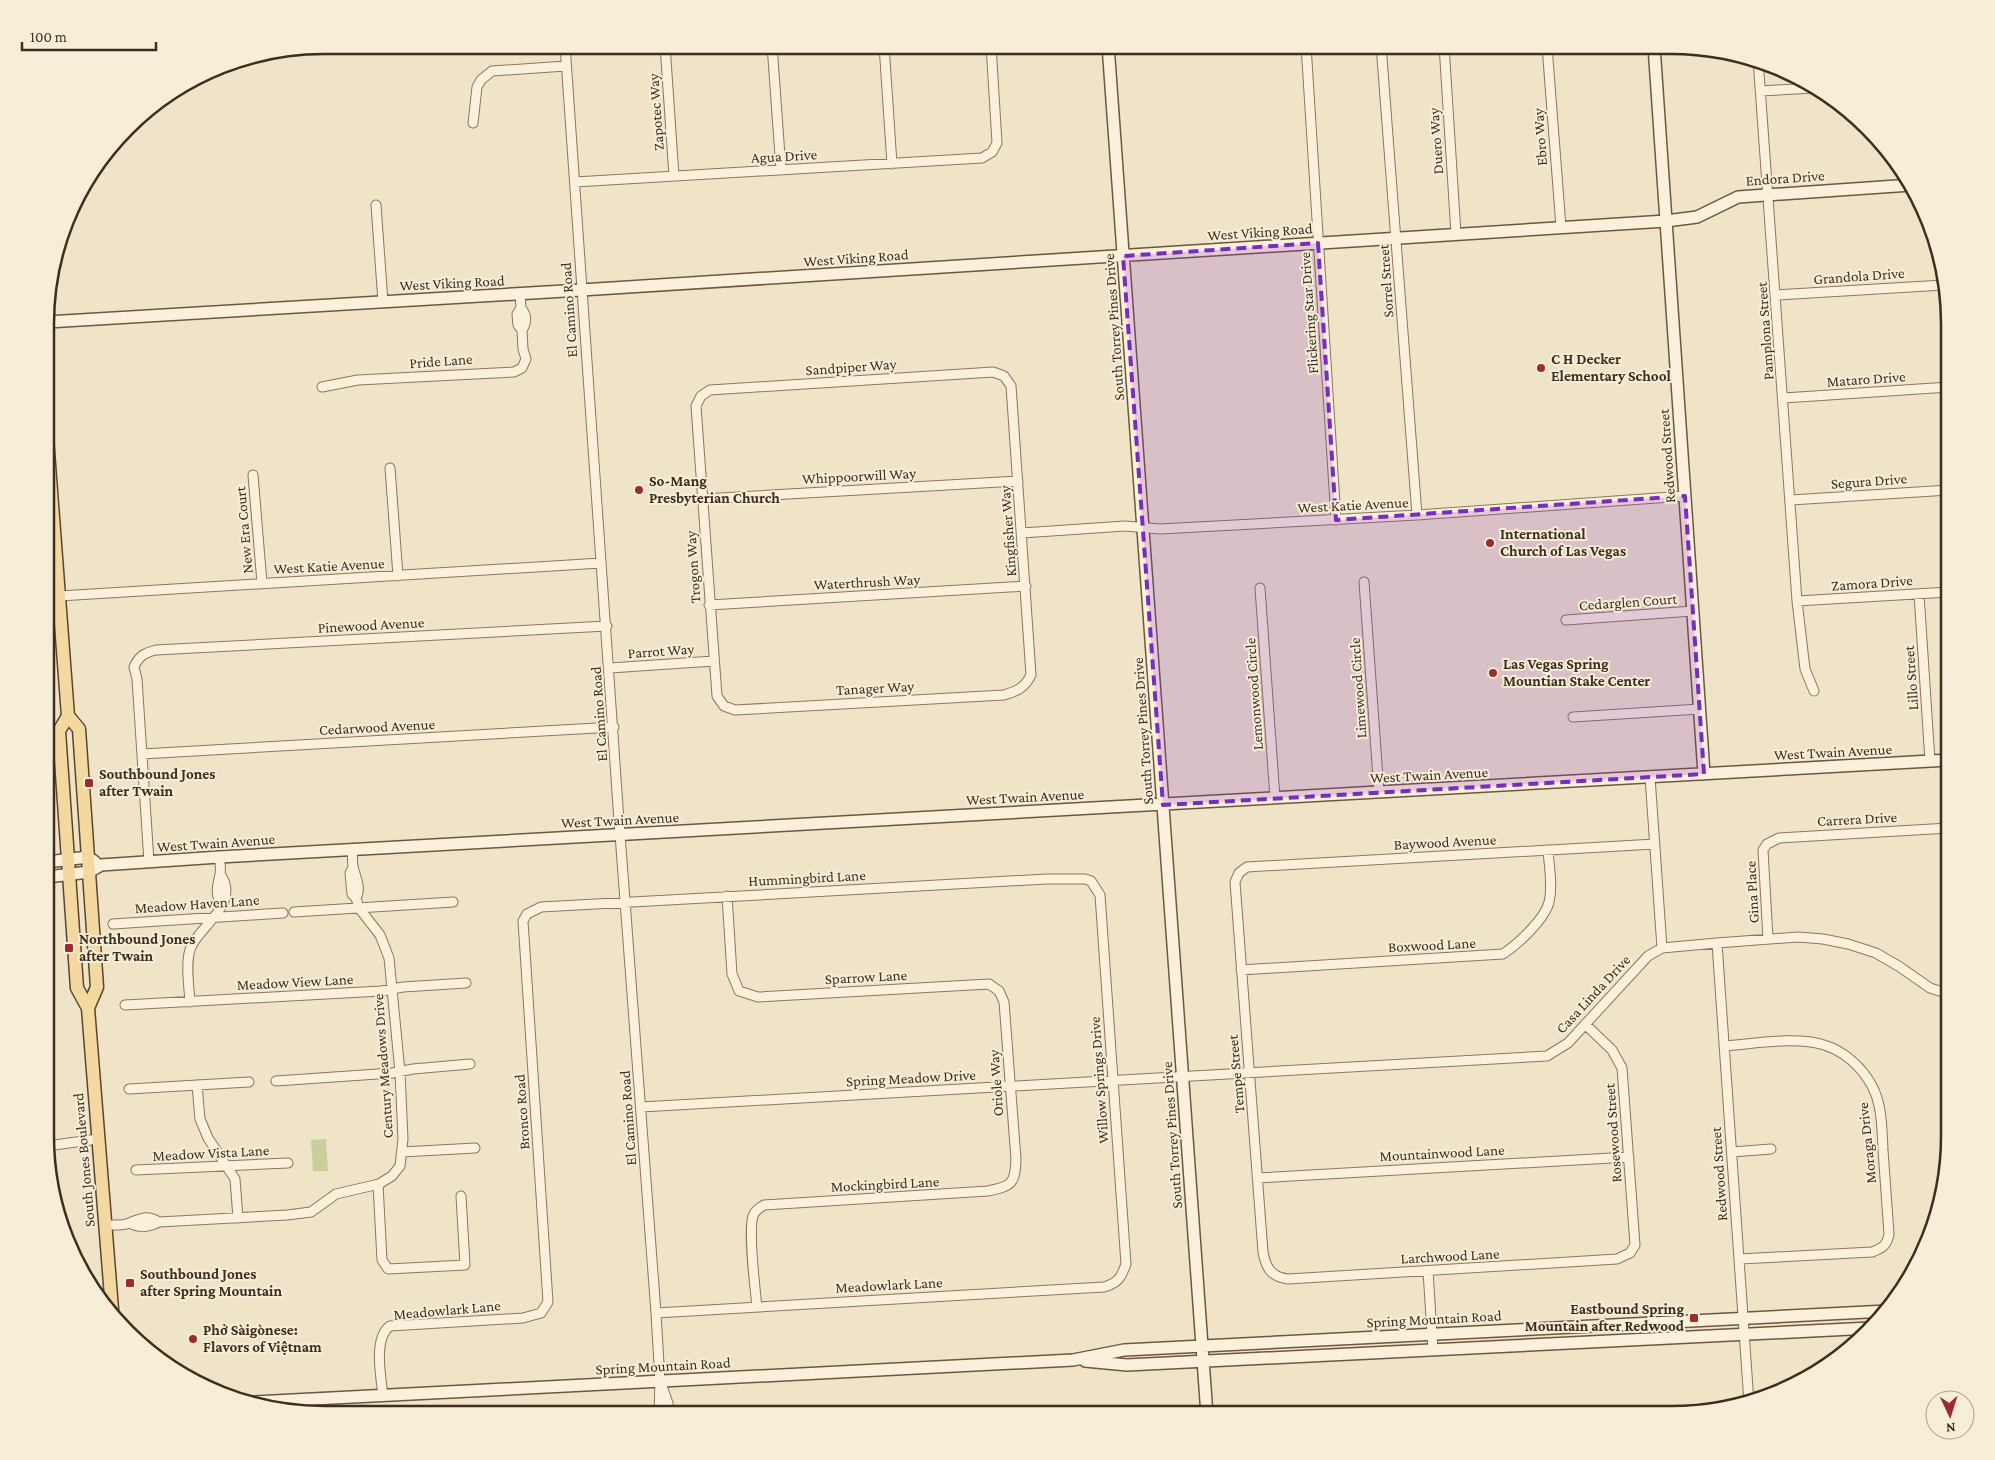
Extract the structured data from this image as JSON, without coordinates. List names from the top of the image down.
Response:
{
  "streets": {
    "main road": ["South Jones Boulevard"],
    "street": [
      "Zapotec Way",
      "Ebro Way",
      "Duero Way",
      "Agua Drive",
      "Endora Drive",
      "West Viking Road",
      "Grandola Drive",
      "Sorrel Street",
      "El Camino Road",
      "Flickering Star Drive",
      "South Torrey Pines Drive",
      "Pamplona Street",
      "Pride Lane",
      "Sandpiper Way",
      "Mataro Drive",
      "Redwood Street",
      "Whippoorwill Way",
      "Segura Drive",
      "West Katie Avenue",
      "New Era Court",
      "Kingfisher Way",
      "Trogon Way",
      "Waterthrush Way",
      "Zamora Drive",
      "Cedarglen Court",
      "Pinewood Avenue",
      "Parrot Way",
      "Lillo Street",
      "Tanager Way",
      "Limewood Circle",
      "Lemonwood Circle",
      "Cedarwood Avenue",
      "West Twain Avenue",
      "Carrera Drive",
      "Baywood Avenue",
      "Hummingbird Lane",
      "Gina Place",
      "Meadow Haven Lane",
      "Boxwood Lane",
      "Sparrow Lane",
      "Meadow View Lane",
      "Casa Linda Drive",
      "Century Meadows Drive",
      "Tempe Street",
      "Spring Meadow Drive",
      "Willow Springs Drive",
      "Oriole Way",
      "Bronco Road",
      "Rosewood Street",
      "Moraga Drive",
      "Meadow Vista Lane",
      "Mountainwood Lane",
      "Mockingbird Lane",
      "Larchwood Lane",
      "Meadowlark Lane",
      "Spring Mountain Road"
    ]
  },
  "crossings": [
    ["Zapotec Way", "Agua Drive"],
    ["Ebro Way", "West Viking Road"],
    ["Duero Way", "West Viking Road"],
    ["Agua Drive", "El Camino Road"],
    ["Endora Drive", "West Viking Road"],
    ["Endora Drive", "Pamplona Street"],
    ["Endora Drive", "Redwood Street"],
    ["West Viking Road", "Sorrel Street"],
    ["West Viking Road", "El Camino Road"],
    ["West Viking Road", "Flickering Star Drive"],
    ["West Viking Road", "South Torrey Pines Drive"],
    ["West Viking Road", "Pride Lane"],
    ["West Viking Road", "Redwood Street"],
    ["Grandola Drive", "Pamplona Street"],
    ["Sorrel Street", "West Katie Avenue"],
    ["El Camino Road", "West Katie Avenue"],
    ["El Camino Road", "Pinewood Avenue"],
    ["El Camino Road", "Parrot Way"],
    ["El Camino Road", "Cedarwood Avenue"],
    ["El Camino Road", "West Twain Avenue"],
    ["El Camino Road", "Hummingbird Lane"],
    ["El Camino Road", "Spring Meadow Drive"],
    ["El Camino Road", "Meadowlark Lane"],
    ["El Camino Road", "Spring Mountain Road"],
    ["Flickering Star Drive", "West Katie Avenue"],
    ["South Torrey Pines Drive", "West Katie Avenue"],
    ["South Torrey Pines Drive", "West Twain Avenue"],
    ["South Torrey Pines Drive", "Casa Linda Drive"],
    ["South Torrey Pines Drive", "Spring Meadow Drive"],
    ["South Torrey Pines Drive", "Spring Mountain Road"],
    ["Pamplona Street", "Mataro Drive"],
    ["Pamplona Street", "Segura Drive"],
    ["Pamplona Street", "Zamora Drive"],
    ["Sandpiper Way", "Kingfisher Way"],
    ["Sandpiper Way", "Trogon Way"],
    ["Redwood Street", "West Katie Avenue"],
    ["Redwood Street", "Cedarglen Court"],
    ["Redwood Street", "West Twain Avenue"],
    ["Redwood Street", "Moraga Drive"],
    ["Redwood Street", "Spring Mountain Road"],
    ["Whippoorwill Way", "Kingfisher Way"],
    ["Whippoorwill Way", "Trogon Way"],
    ["West Katie Avenue", "New Era Court"],
    ["West Katie Avenue", "Kingfisher Way"],
    ["West Katie Avenue", "South Jones Boulevard"],
    ["Kingfisher Way", "Waterthrush Way"],
    ["Kingfisher Way", "Tanager Way"],
    ["Trogon Way", "Waterthrush Way"],
    ["Trogon Way", "Parrot Way"],
    ["Trogon Way", "Tanager Way"],
    ["Zamora Drive", "Lillo Street"],
    ["Pinewood Avenue", "Cedarwood Avenue"],
    ["Lillo Street", "West Twain Avenue"],
    ["Limewood Circle", "West Twain Avenue"],
    ["Lemonwood Circle", "West Twain Avenue"],
    ["West Twain Avenue", "Century Meadows Drive"],
    ["West Twain Avenue", "South Jones Boulevard"],
    ["Carrera Drive", "Gina Place"],
    ["Baywood Avenue", "Boxwood Lane"],
    ["Baywood Avenue", "Tempe Street"],
    ["Hummingbird Lane", "Sparrow Lane"],
    ["Hummingbird Lane", "Willow Springs Drive"],
    ["Hummingbird Lane", "Bronco Road"],
    ["Boxwood Lane", "Tempe Street"],
    ["Sparrow Lane", "Oriole Way"],
    ["Meadow View Lane", "Century Meadows Drive"],
    ["Casa Linda Drive", "Tempe Street"],
    ["Casa Linda Drive", "Spring Meadow Drive"],
    ["Casa Linda Drive", "Rosewood Street"],
    ["Century Meadows Drive", "South Jones Boulevard"],
    ["Tempe Street", "Mountainwood Lane"],
    ["Tempe Street", "Larchwood Lane"],
    ["Spring Meadow Drive", "Willow Springs Drive"],
    ["Spring Meadow Drive", "Oriole Way"],
    ["Willow Springs Drive", "Meadowlark Lane"],
    ["Oriole Way", "Mockingbird Lane"],
    ["Bronco Road", "Meadowlark Lane"],
    ["Rosewood Street", "Mountainwood Lane"],
    ["Rosewood Street", "Larchwood Lane"],
    ["Mockingbird Lane", "Meadowlark Lane"],
    ["Meadowlark Lane", "Spring Mountain Road"]
  ],
  "places": {
    "other": [
      "C H Decker Elementary School",
      "So-Mang Presbyterian Church",
      "International Church of Las Vegas",
      "Las Vegas Spring Mountian Stake Center",
      "Phở Sàigònese: Flavors of Việtnam"
    ],
    "transit": [
      "Southbound Jones after Twain",
      "Northbound Jones after Twain",
      "Southbound Jones after Spring Mountain",
      "Eastbound Spring Mountain after Redwood"
    ]
  },
  "scale_bar": "100 m",
  "north": "bottom"
}
